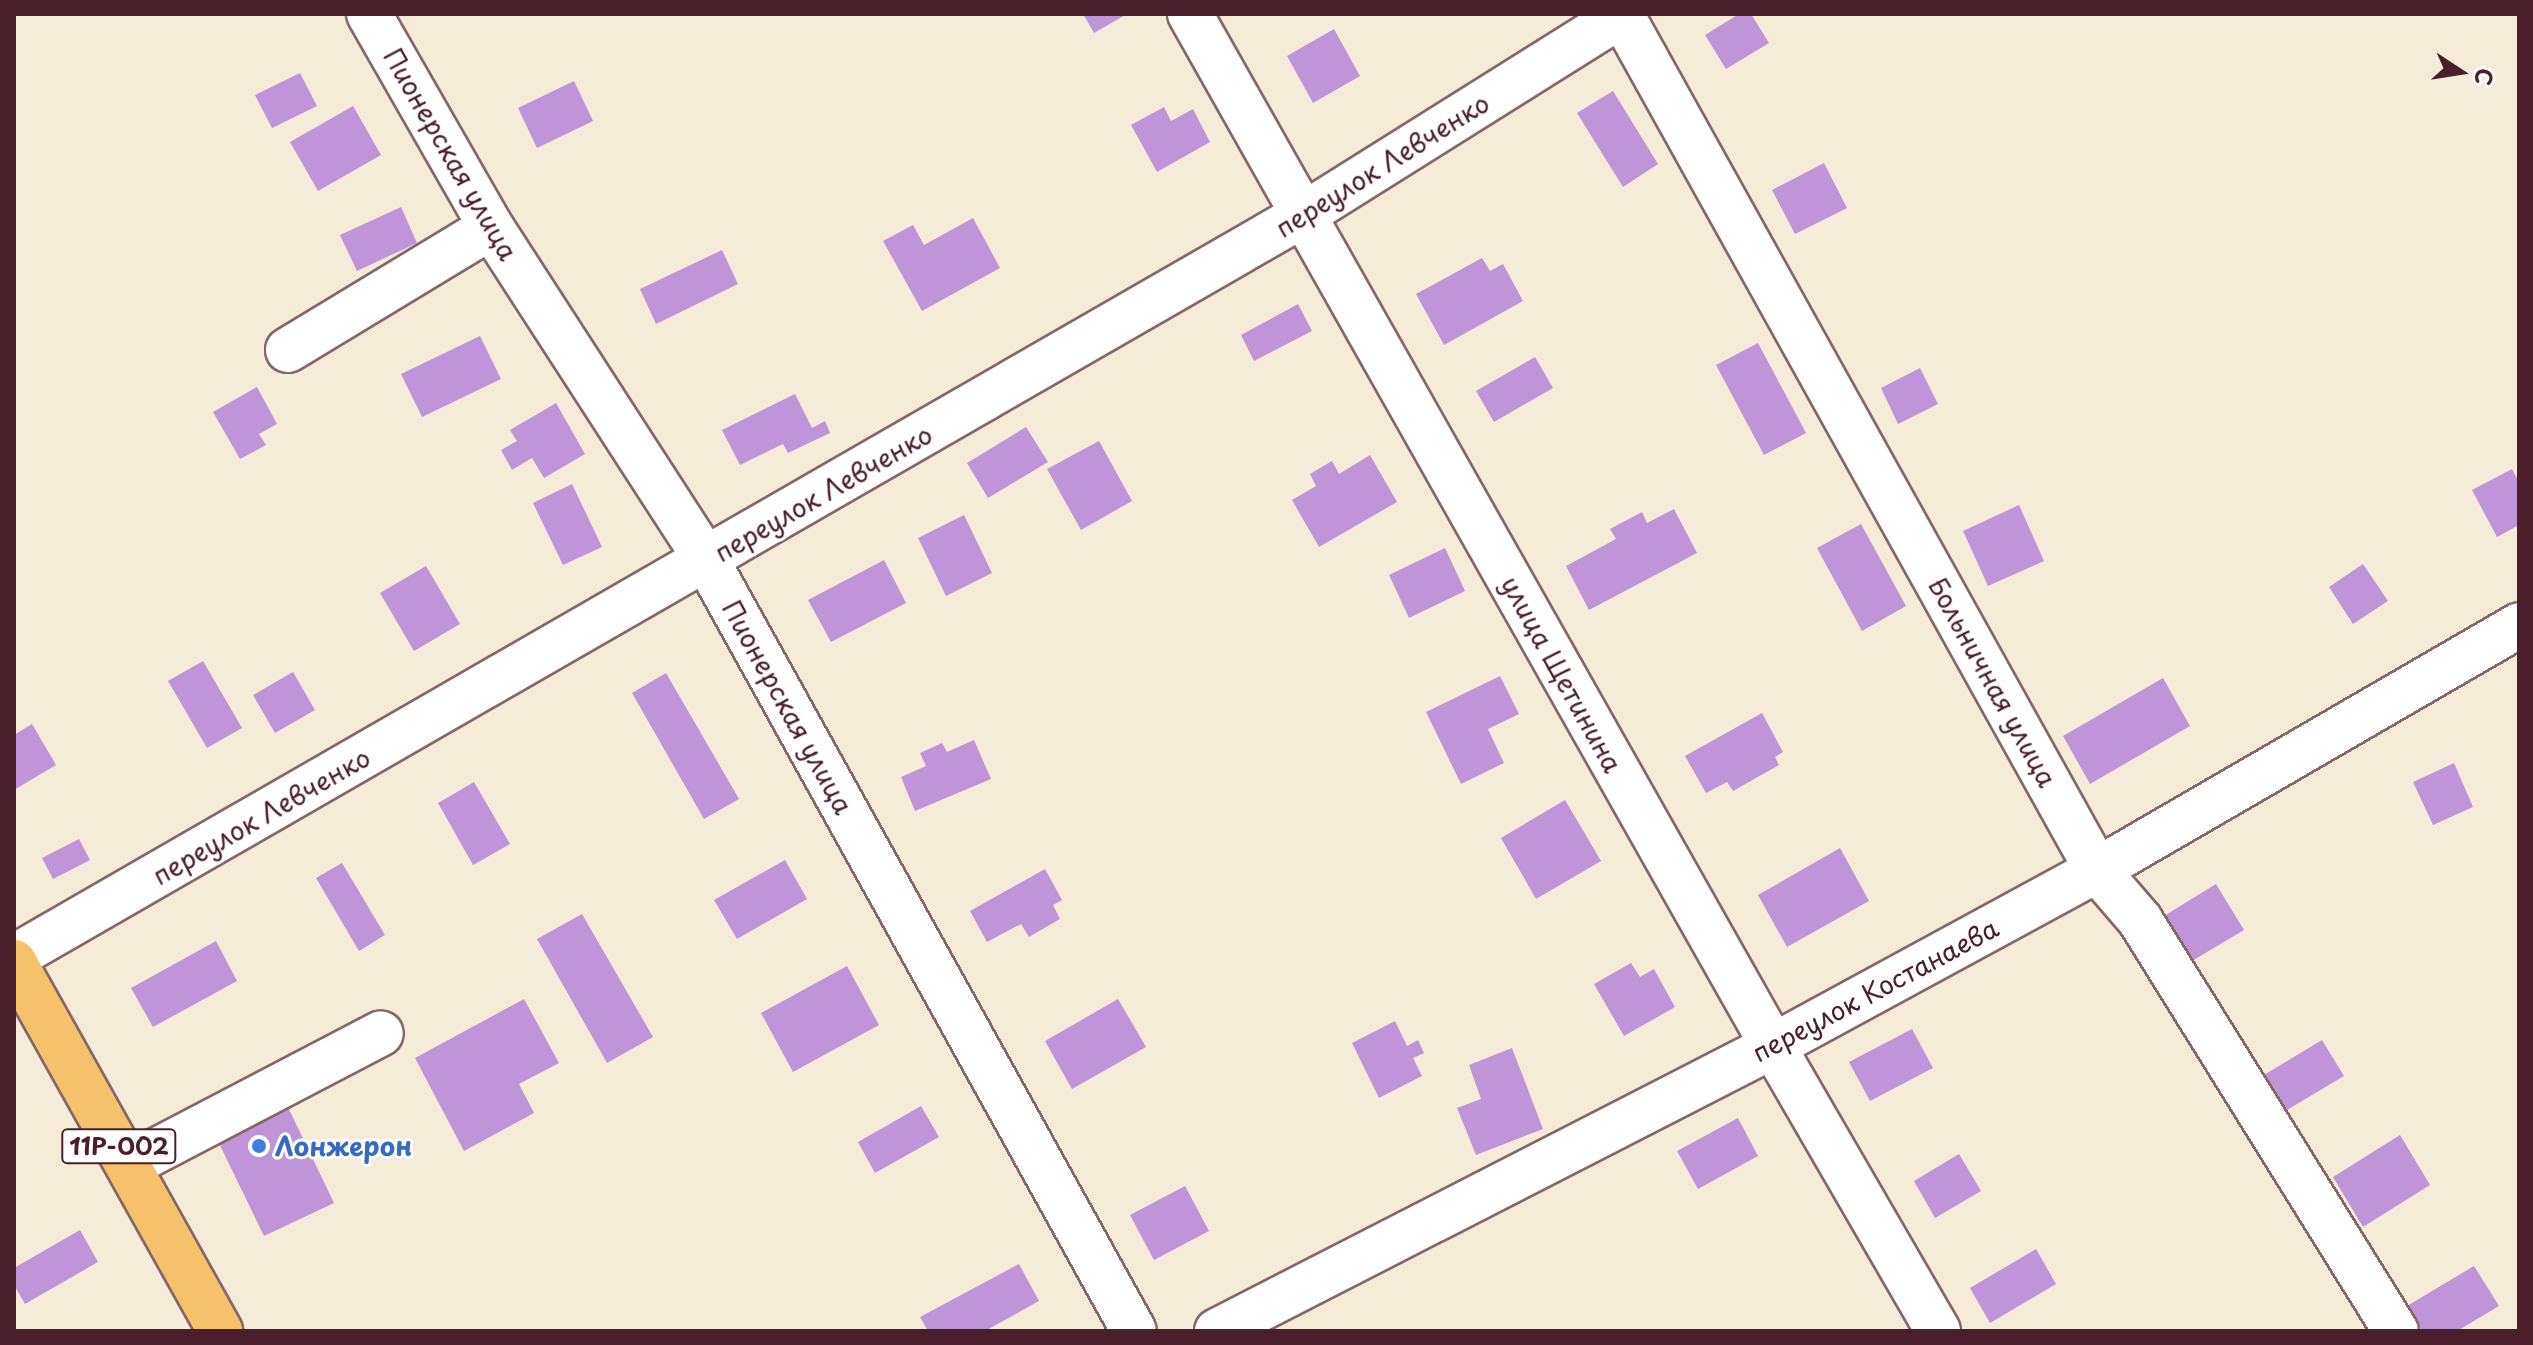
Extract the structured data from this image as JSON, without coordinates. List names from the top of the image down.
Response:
{
  "streets": {
    "main road": ["11Р-002"],
    "street": [
      "Пионерская улица",
      "переулок Левченко",
      "улица Щетинина",
      "Больничная улица",
      "переулок Костанаева"
    ]
  },
  "crossings": [
    ["Пионерская улица", "переулок Левченко"],
    ["переулок Левченко", "улица Щетинина"],
    ["переулок Левченко", "Больничная улица"],
    ["переулок Левченко", "11Р-002"],
    ["улица Щетинина", "переулок Костанаева"],
    ["Больничная улица", "переулок Костанаева"]
  ],
  "places": ["Лонжерон"],
  "north": "right"
}
